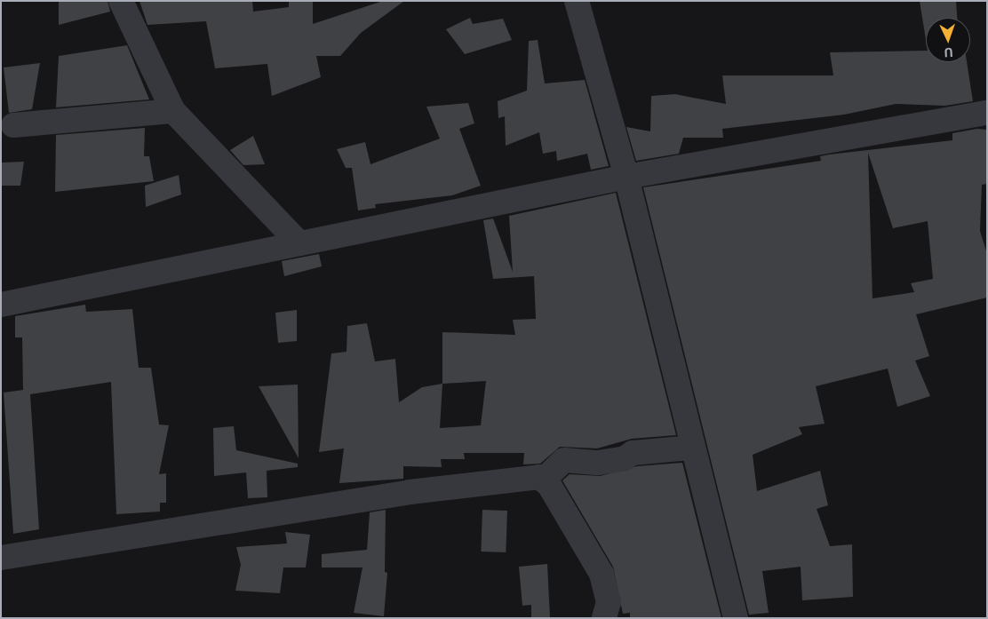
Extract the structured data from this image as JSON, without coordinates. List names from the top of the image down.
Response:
{
  "north": "bottom"
}
